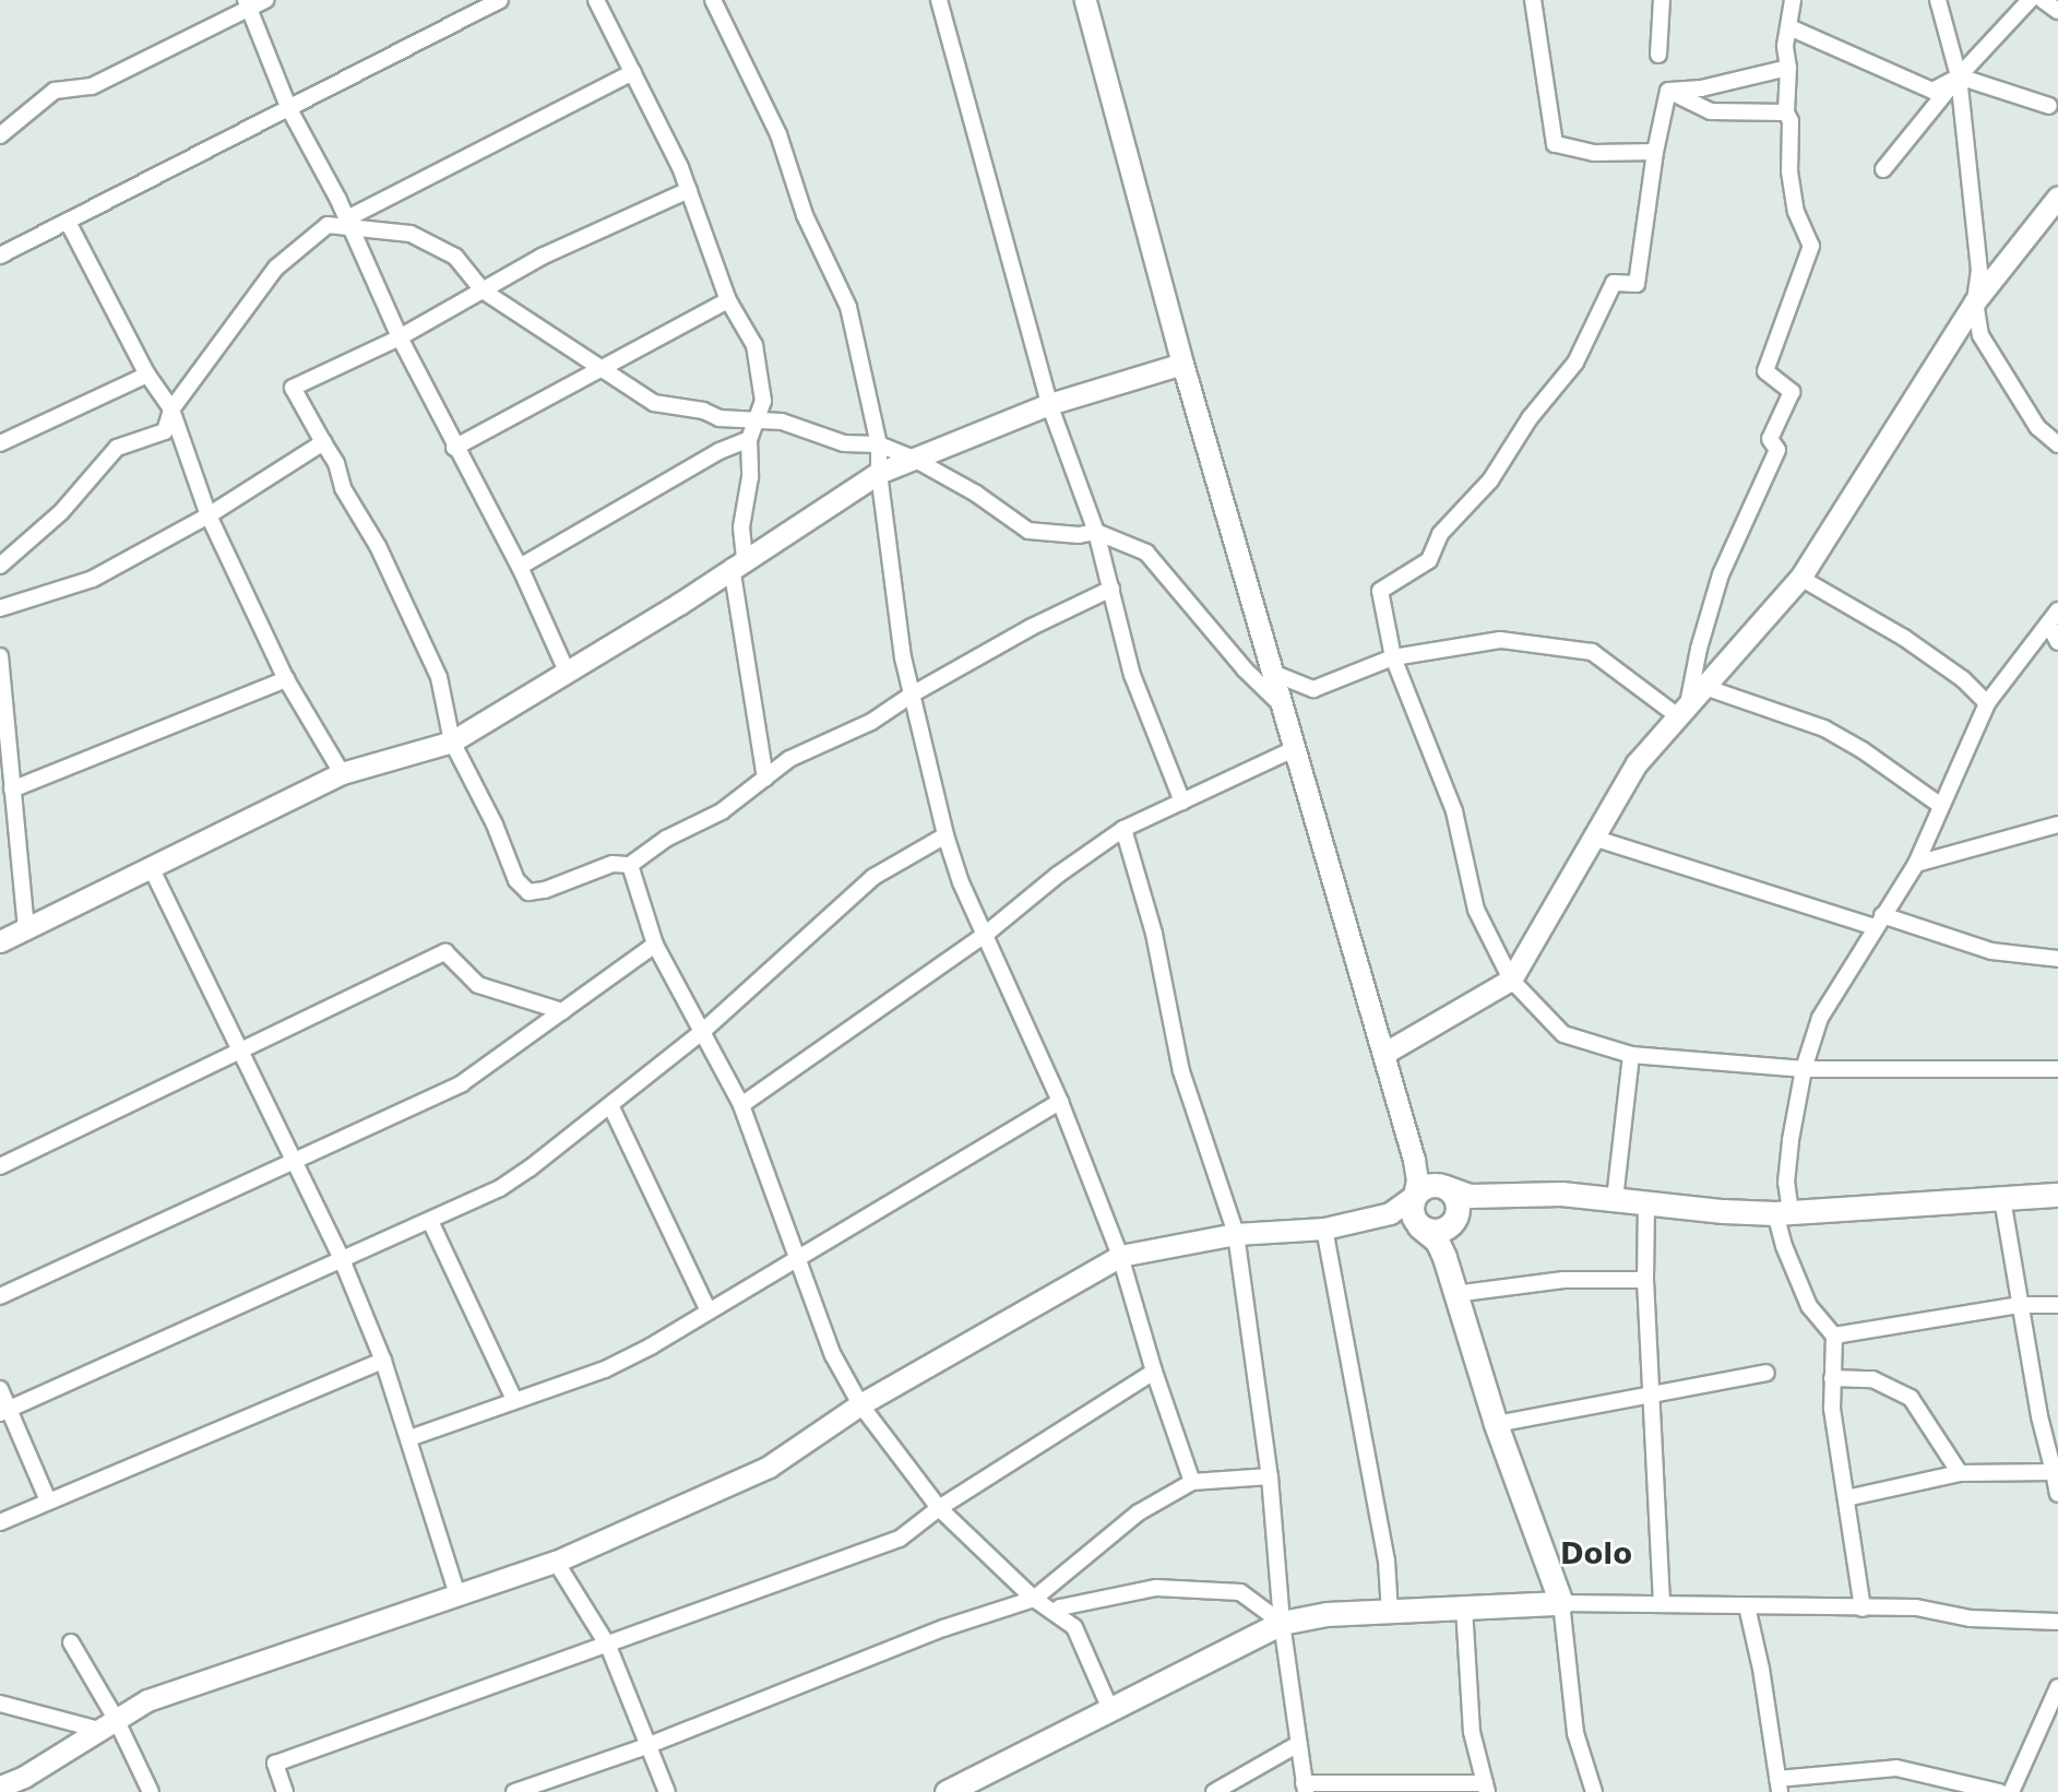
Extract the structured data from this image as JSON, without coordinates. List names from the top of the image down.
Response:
{
  "districts": ["Dolo"]
}
